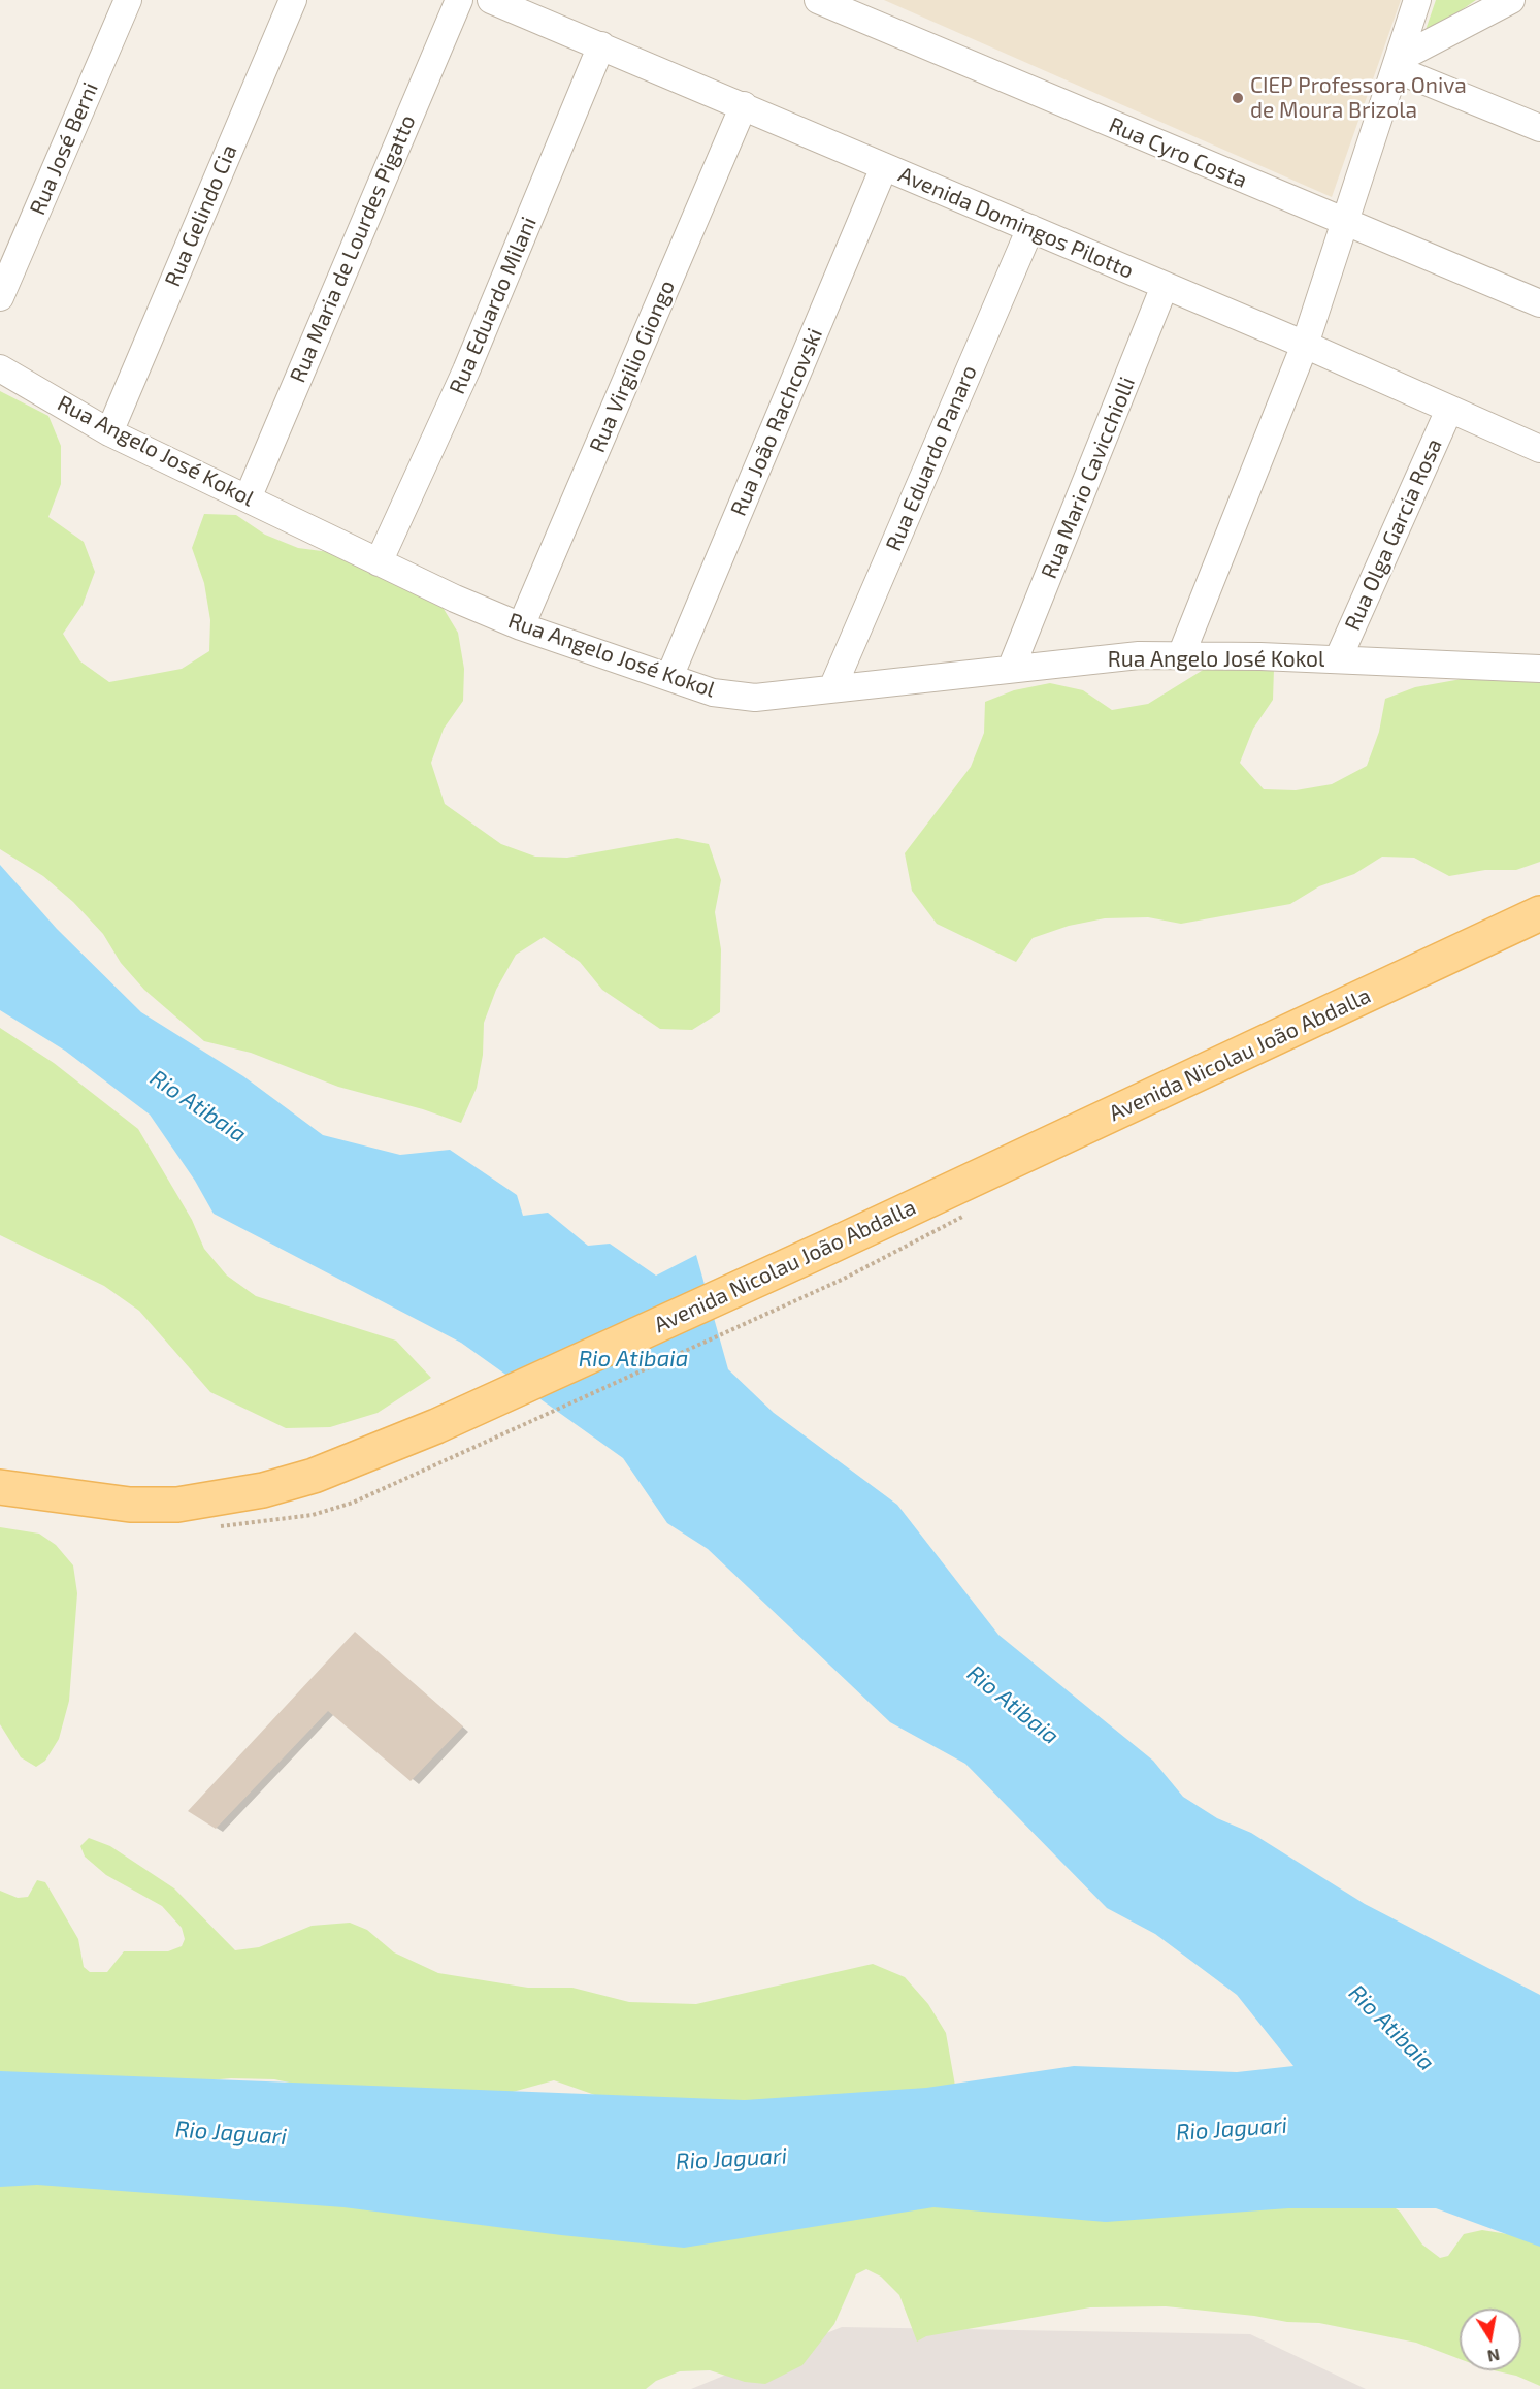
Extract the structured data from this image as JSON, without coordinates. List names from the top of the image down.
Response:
{
  "streets": {
    "main road": ["Avenida Nicolau João Abdalla"],
    "street": [
      "Rua José Berni",
      "Rua Cyro Costa",
      "Rua Gelindo Cia",
      "Avenida Domingos Pilotto",
      "Rua Maria de Lourdes Pigatto",
      "Rua Eduardo Milani",
      "Rua Virgilio Giongo",
      "Rua João Rachcovski",
      "Rua Angelo José Kokol",
      "Rua Eduardo Panaro",
      "Rua Mario Cavicchiolli",
      "Rua Olga Garcia Rosa"
    ]
  },
  "crossings": [
    ["Rua Gelindo Cia", "Rua Angelo José Kokol"],
    ["Avenida Domingos Pilotto", "Rua Eduardo Milani"],
    ["Avenida Domingos Pilotto", "Rua Virgilio Giongo"],
    ["Avenida Domingos Pilotto", "Rua João Rachcovski"],
    ["Avenida Domingos Pilotto", "Rua Eduardo Panaro"],
    ["Avenida Domingos Pilotto", "Rua Mario Cavicchiolli"],
    ["Avenida Domingos Pilotto", "Rua Olga Garcia Rosa"],
    ["Rua Maria de Lourdes Pigatto", "Rua Angelo José Kokol"],
    ["Rua Eduardo Milani", "Rua Angelo José Kokol"],
    ["Rua Virgilio Giongo", "Rua Angelo José Kokol"],
    ["Rua João Rachcovski", "Rua Angelo José Kokol"],
    ["Rua Angelo José Kokol", "Rua Eduardo Panaro"],
    ["Rua Angelo José Kokol", "Rua Mario Cavicchiolli"],
    ["Rua Angelo José Kokol", "Rua Olga Garcia Rosa"]
  ],
  "water": ["Rio Atibaia", "Rio Jaguari"],
  "places": ["CIEP Professora Oniva de Moura Brizola"],
  "north": "bottom"
}
